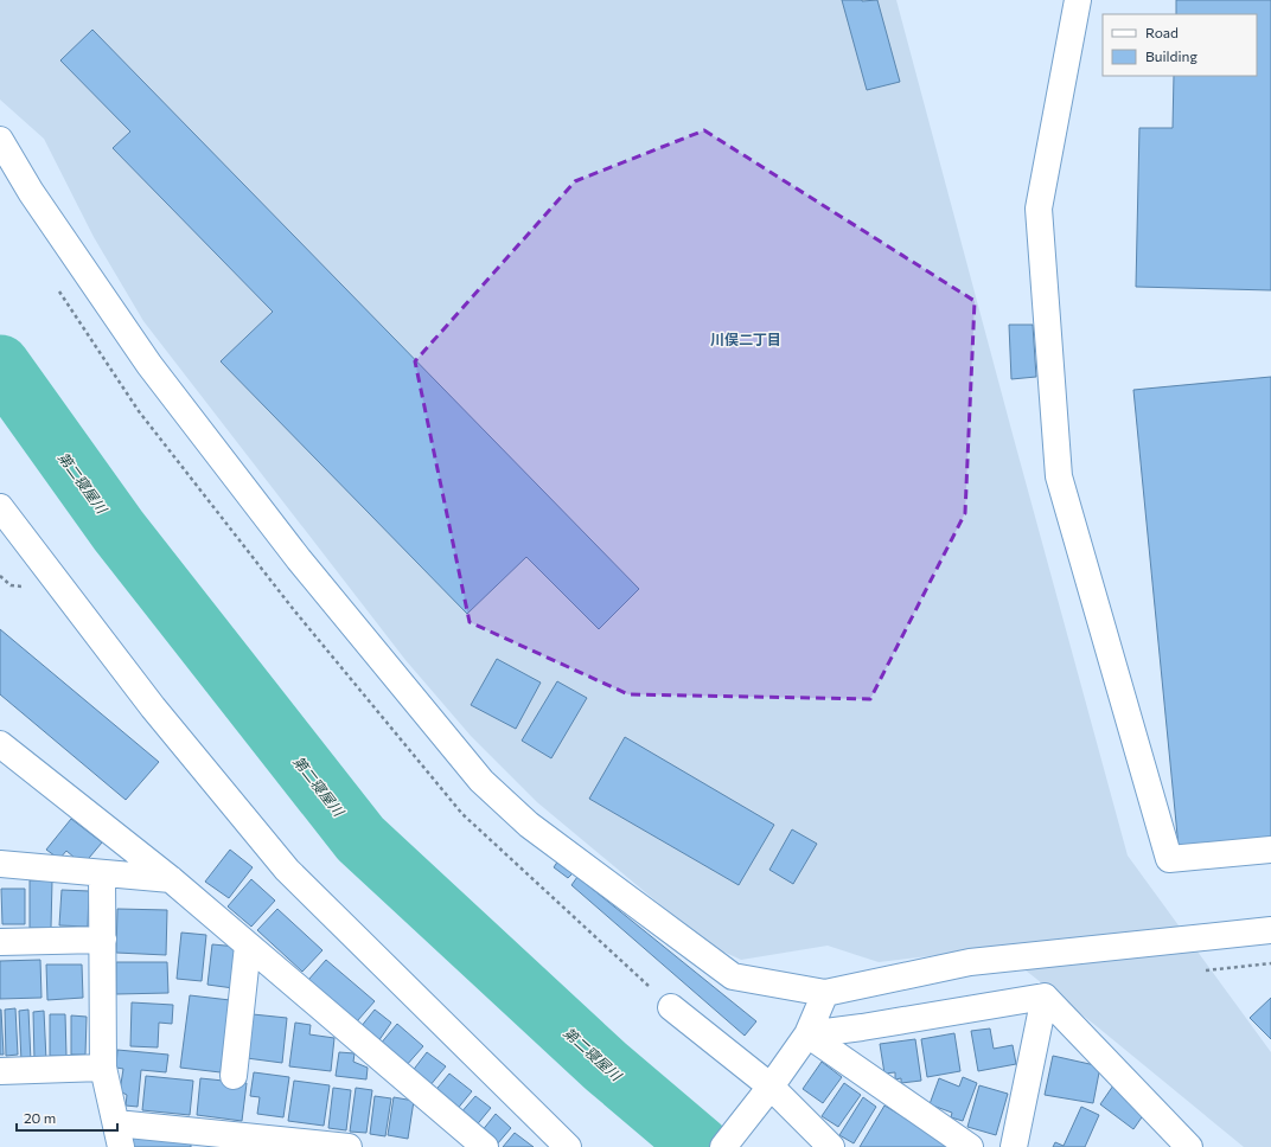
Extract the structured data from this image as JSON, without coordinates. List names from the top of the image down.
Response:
{
  "districts": ["川俣二丁目"],
  "water": ["第二寝屋川"],
  "legend": ["Road", "Building"],
  "scale_bar": "20 m"
}
